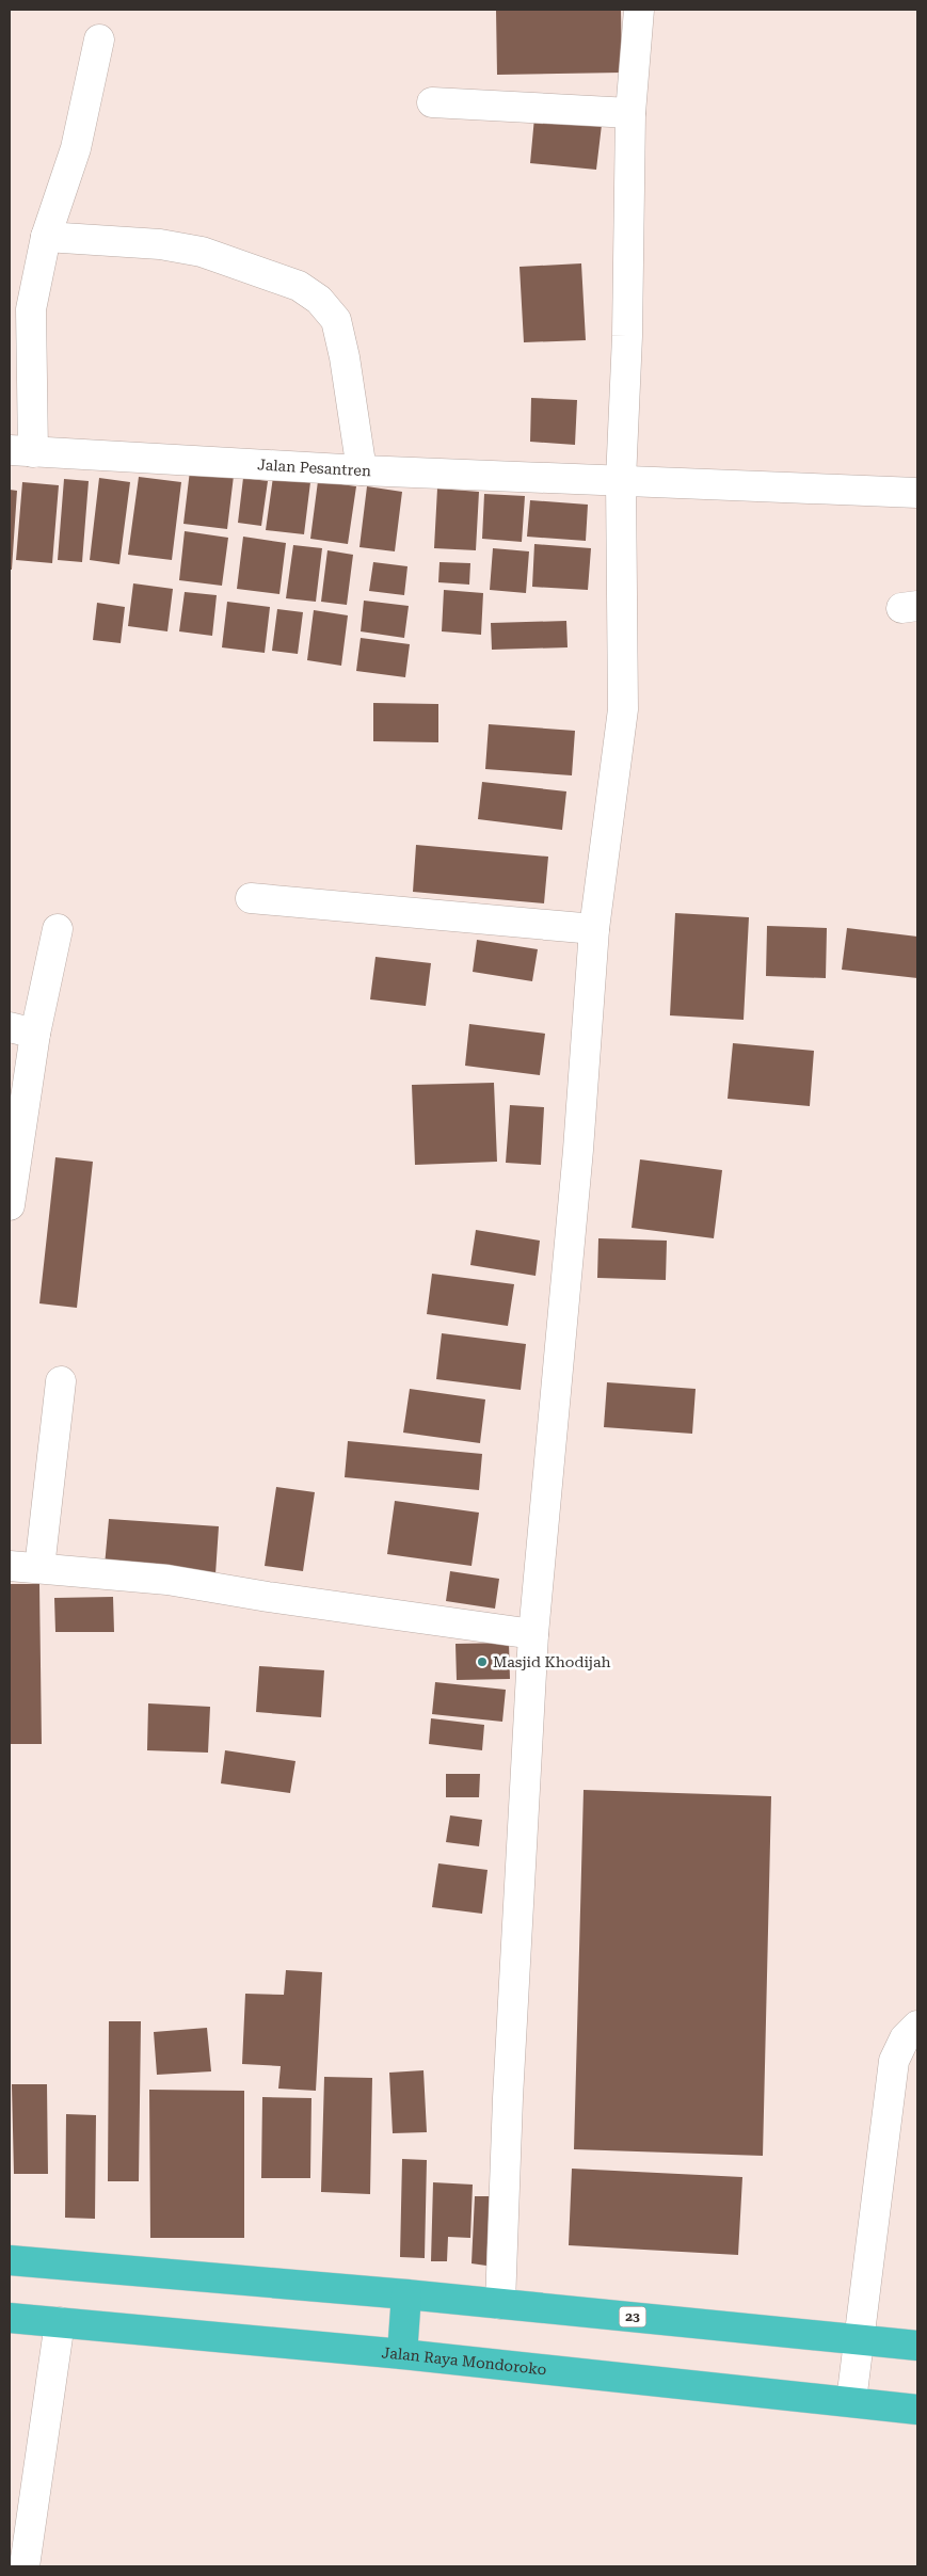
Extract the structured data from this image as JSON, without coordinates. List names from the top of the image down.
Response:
{
  "streets": {
    "highway": ["23", "Jalan Raya Mondoroko"],
    "street": ["Jalan Pesantren"]
  },
  "places": ["Masjid Khodijah"]
}
